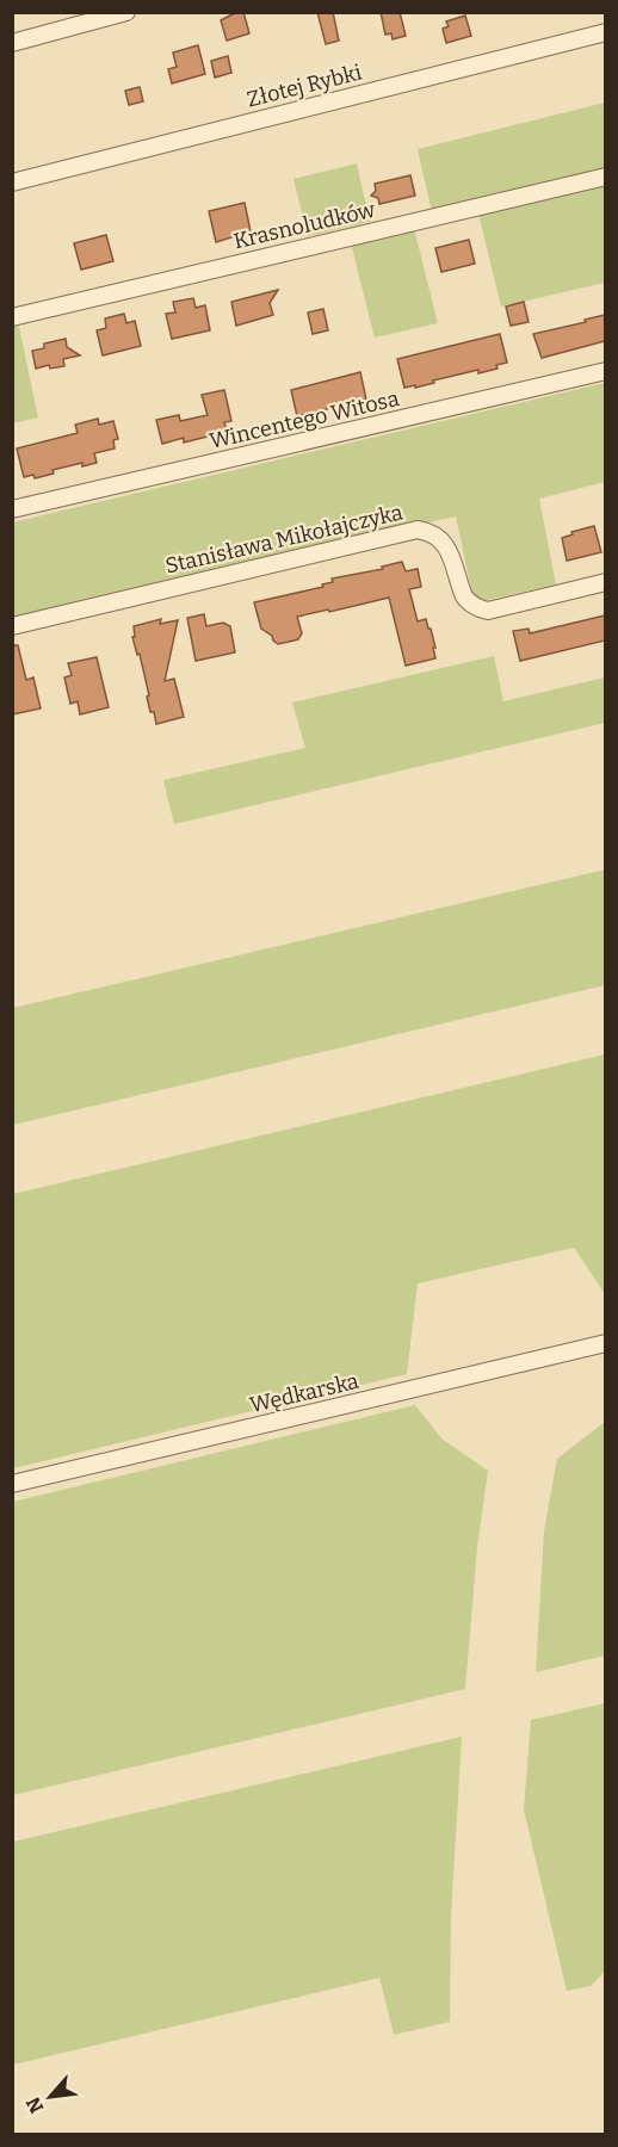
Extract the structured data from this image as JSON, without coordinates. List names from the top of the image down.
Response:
{
  "streets": {
    "street": [
      "Złotej Rybki",
      "Krasnoludków",
      "Wincentego Witosa",
      "Stanisława Mikołajczyka",
      "Wędkarska"
    ]
  },
  "north": "bottom left"
}
